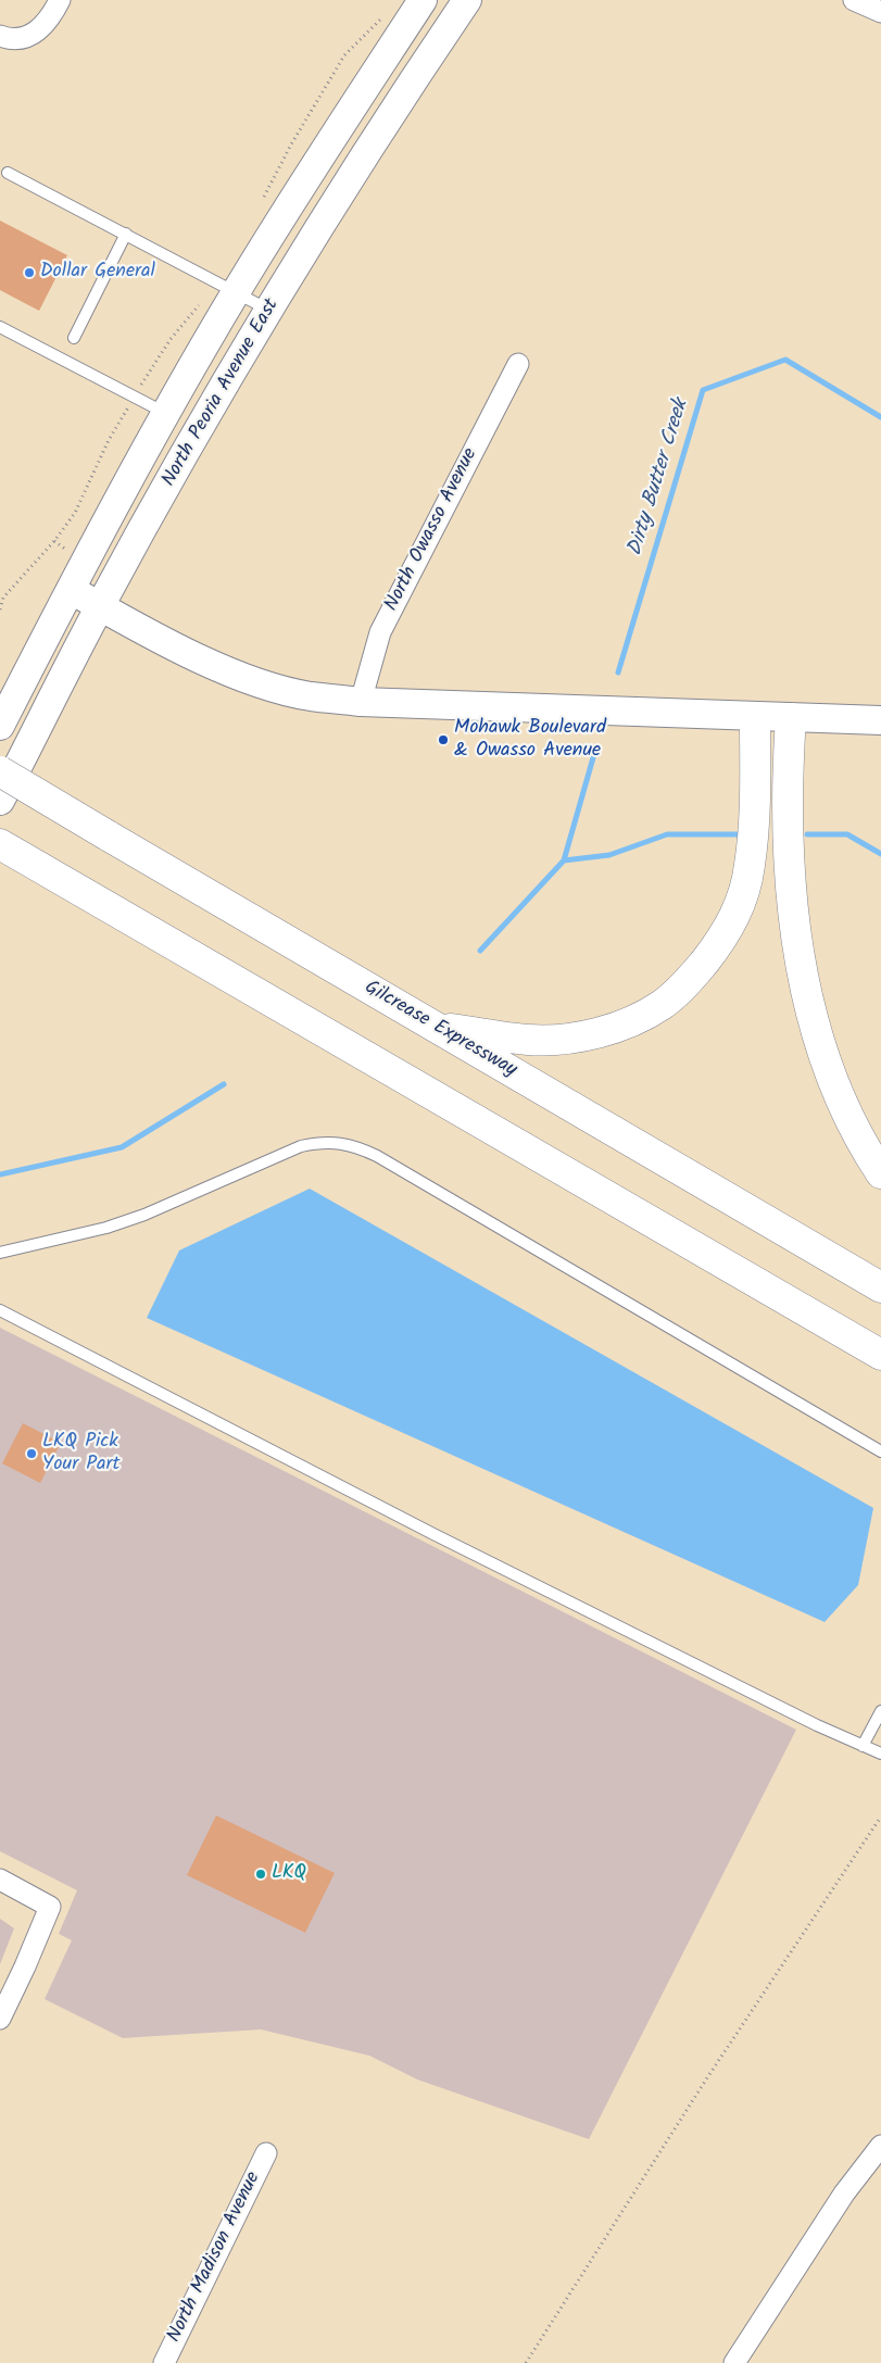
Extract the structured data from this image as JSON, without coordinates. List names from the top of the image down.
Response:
{
  "streets": {
    "highway": ["Gilcrease Expressway"],
    "main road": ["North Peoria Avenue East"],
    "street": ["North Owasso Avenue", "North Madison Avenue"]
  },
  "water": ["Dirty Butter Creek"],
  "places": [
    "Dollar General",
    "Mohawk Boulevard & Owasso Avenue",
    "LKQ Pick Your Part",
    "LKQ"
  ]
}
